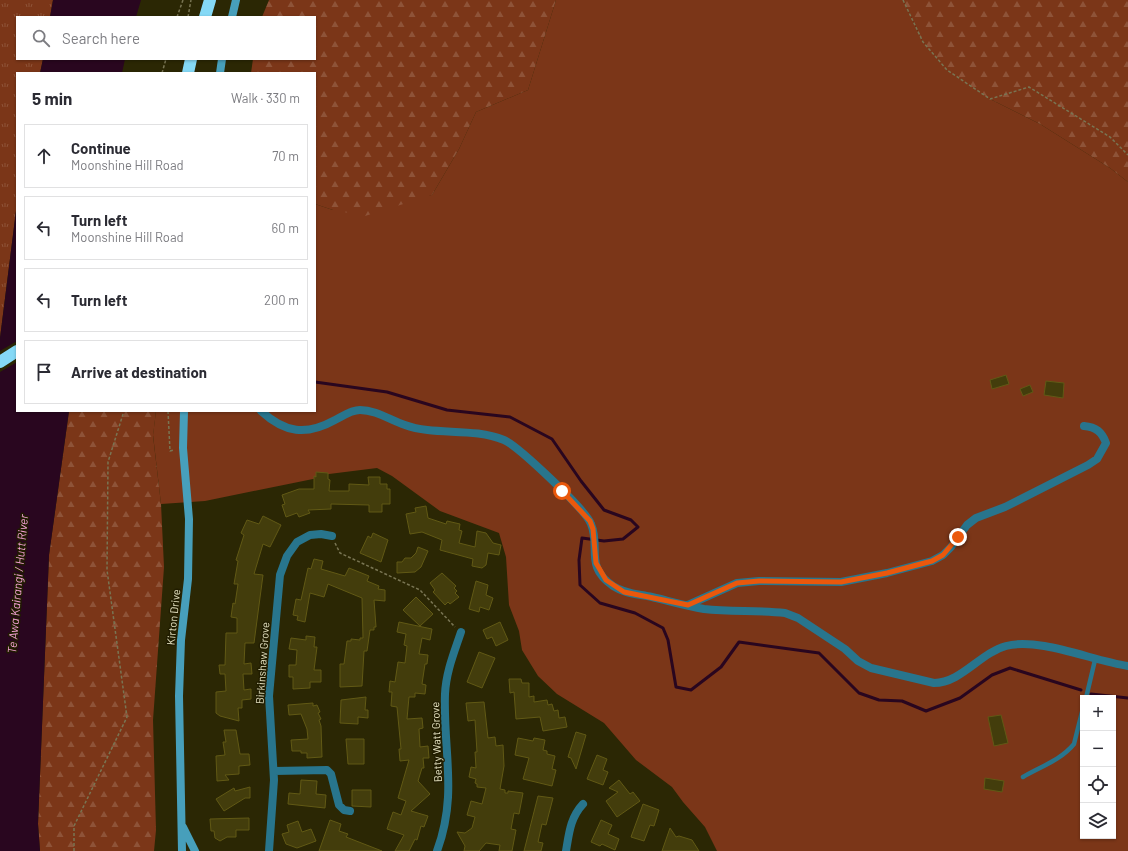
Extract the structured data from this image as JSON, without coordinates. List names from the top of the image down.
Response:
{
  "streets": {
    "street": ["Kirton Drive", "Birkinshaw Grove", "Betty Watt Grove"]
  },
  "water": ["Te Awa Kairangi / Hutt River"],
  "page": {
    "search": "Search here",
    "heading": ["5 min", "Walk · 330 m"],
    "list": [
      ["Continue", "Moonshine Hill Road", "70 m"],
      ["Turn left", "Moonshine Hill Road", "60 m"],
      ["Turn left", "200 m"],
      "Arrive at destination"
    ],
    "map_buttons": ["+", "−"]
  }
}
